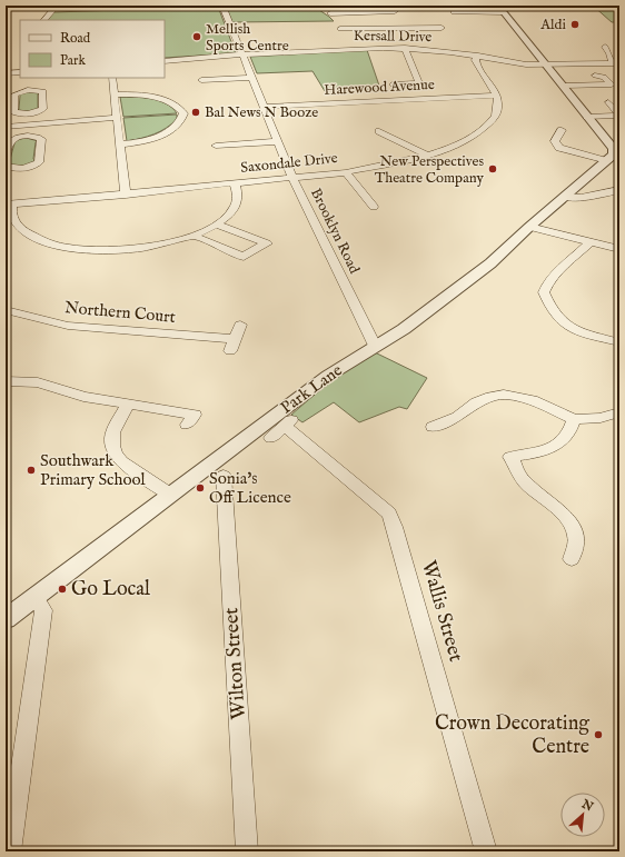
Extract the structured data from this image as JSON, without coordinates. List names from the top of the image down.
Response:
{
  "streets": {
    "street": [
      "Kersall Drive",
      "Harewood Avenue",
      "Saxondale Drive",
      "Brooklyn Road",
      "Northern Court",
      "Park Lane",
      "Wallis Street",
      "Wilton Street"
    ]
  },
  "crossings": [
    ["Kersall Drive", "Brooklyn Road"],
    ["Harewood Avenue", "Saxondale Drive"],
    ["Harewood Avenue", "Brooklyn Road"],
    ["Saxondale Drive", "Brooklyn Road"],
    ["Brooklyn Road", "Park Lane"]
  ],
  "places": [
    "Aldi",
    "Mellish Sports Centre",
    "Bal News N Booze",
    "New Perspectives Theatre Company",
    "Southwark Primary School",
    "Sonia's Off Licence",
    "Go Local",
    "Crown Decorating Centre"
  ],
  "legend": ["Road", "Park"],
  "north": "top right"
}
